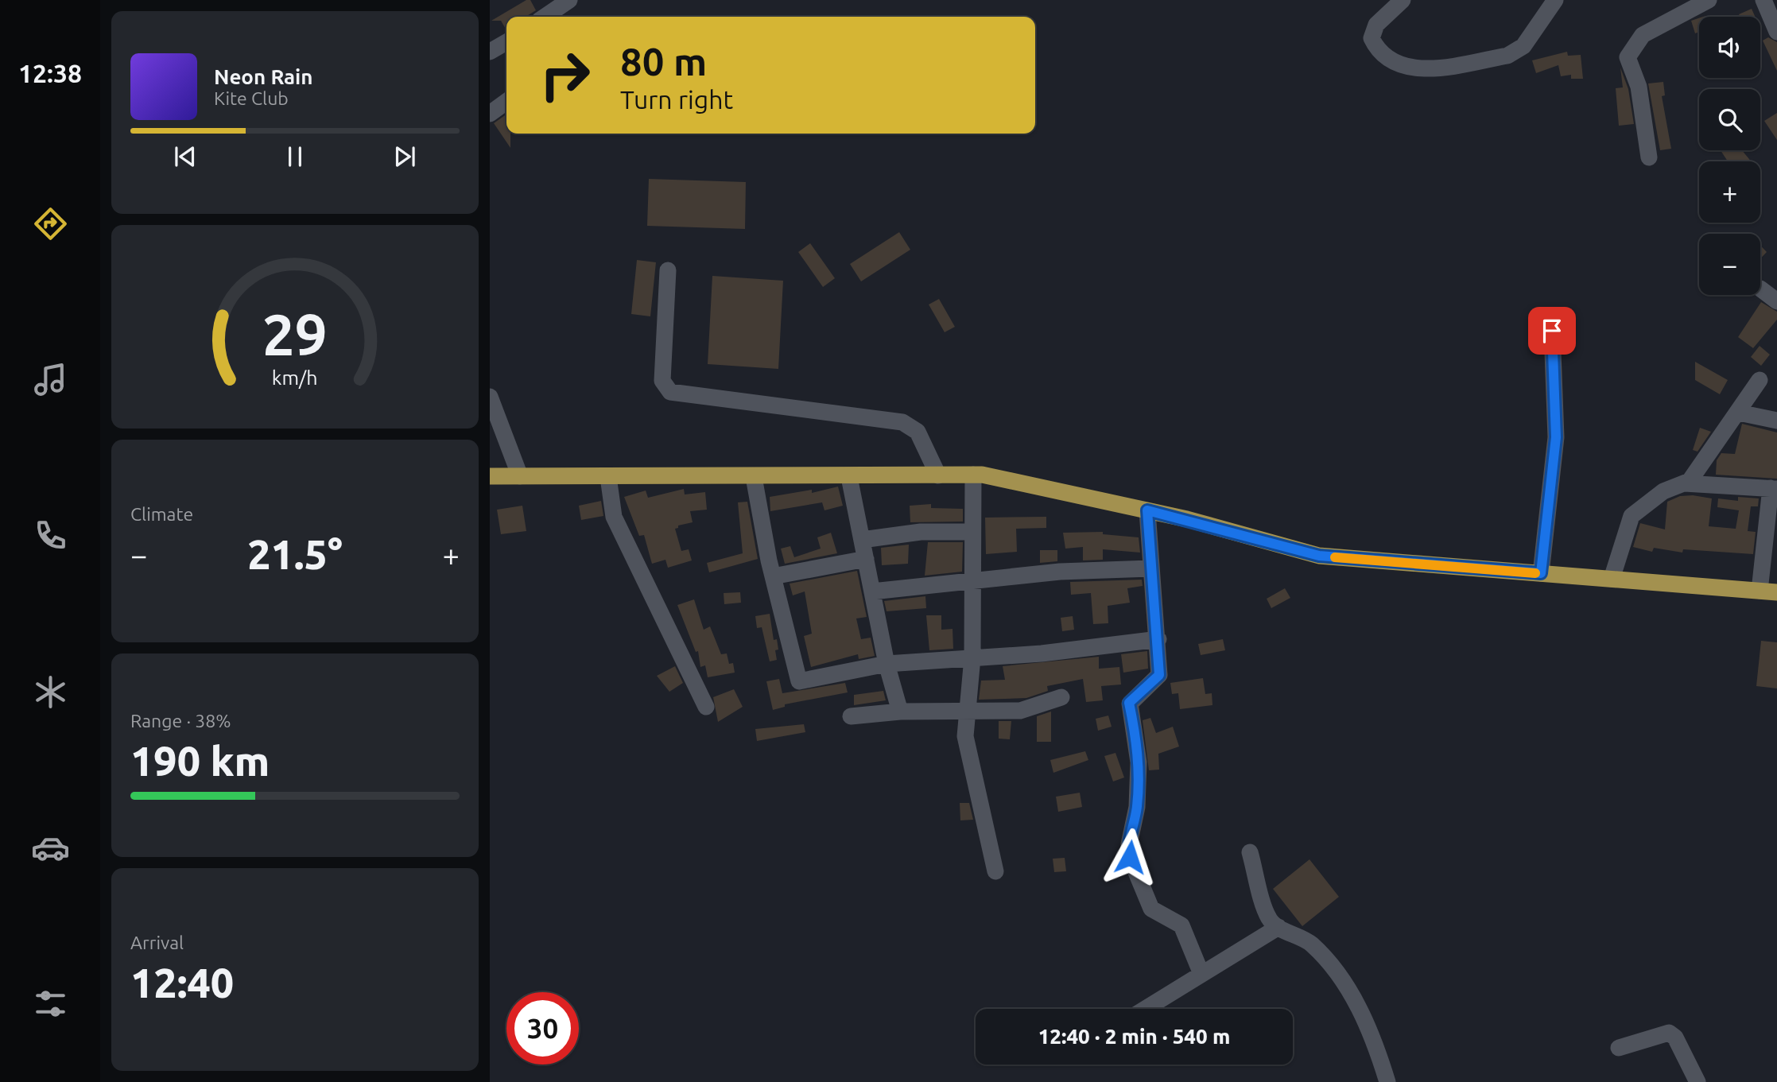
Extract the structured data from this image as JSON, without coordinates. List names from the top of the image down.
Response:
{
  "page": {
    "tabs": "12:38",
    "map_buttons": ["+", "−"],
    "turn": ["80 m", "Turn right"],
    "song": ["Neon Rain", "Kite Club"],
    "tile": [
      "Climate",
      ["Range · 38%", "190 km"],
      ["Arrival", "12:40"]
    ],
    "heat": ["−", "21.5°", "+"],
    "limit": "30",
    "trip": "12:40 · 2 min · 540 m",
    "gauge": ["29", "km/h"]
  }
}
